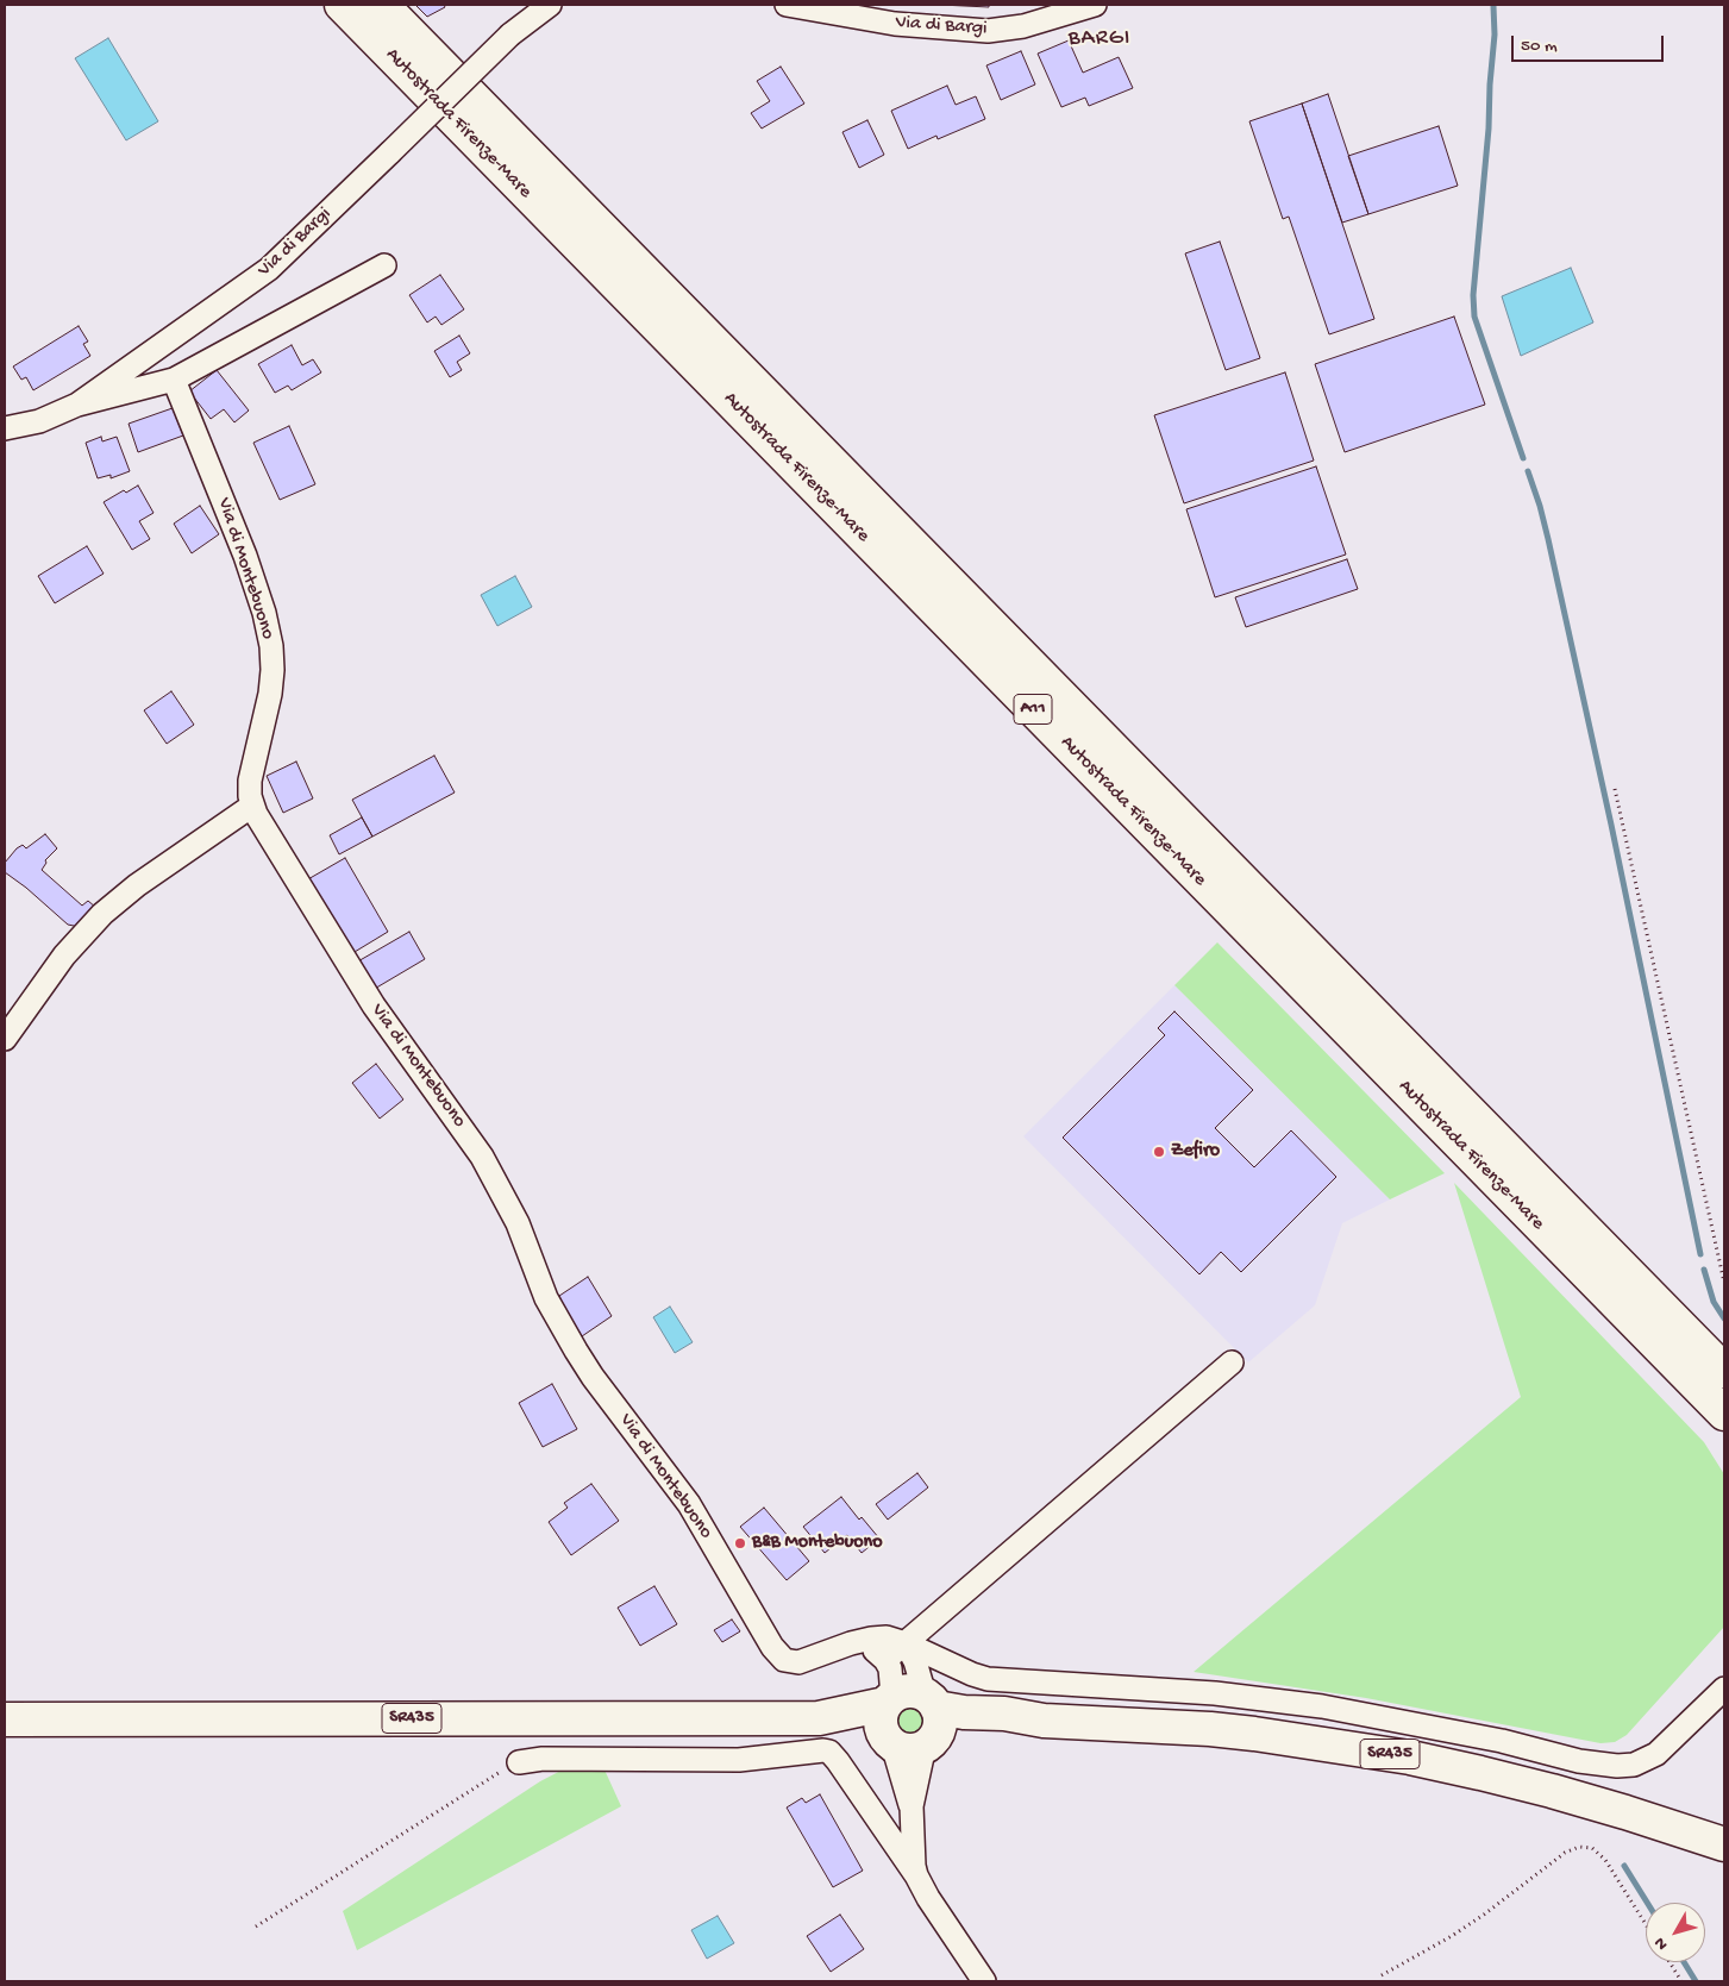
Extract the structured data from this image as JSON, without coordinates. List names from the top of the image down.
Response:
{
  "streets": {
    "main road": ["Autostrada Firenze-Mare", "A11", "SR435"],
    "street": ["Via di Bargi", "Via di Montebuono"]
  },
  "districts": ["BARGI"],
  "places": ["Zefiro", "B&B Montebuono"],
  "scale_bar": "50 m",
  "north": "bottom left"
}
